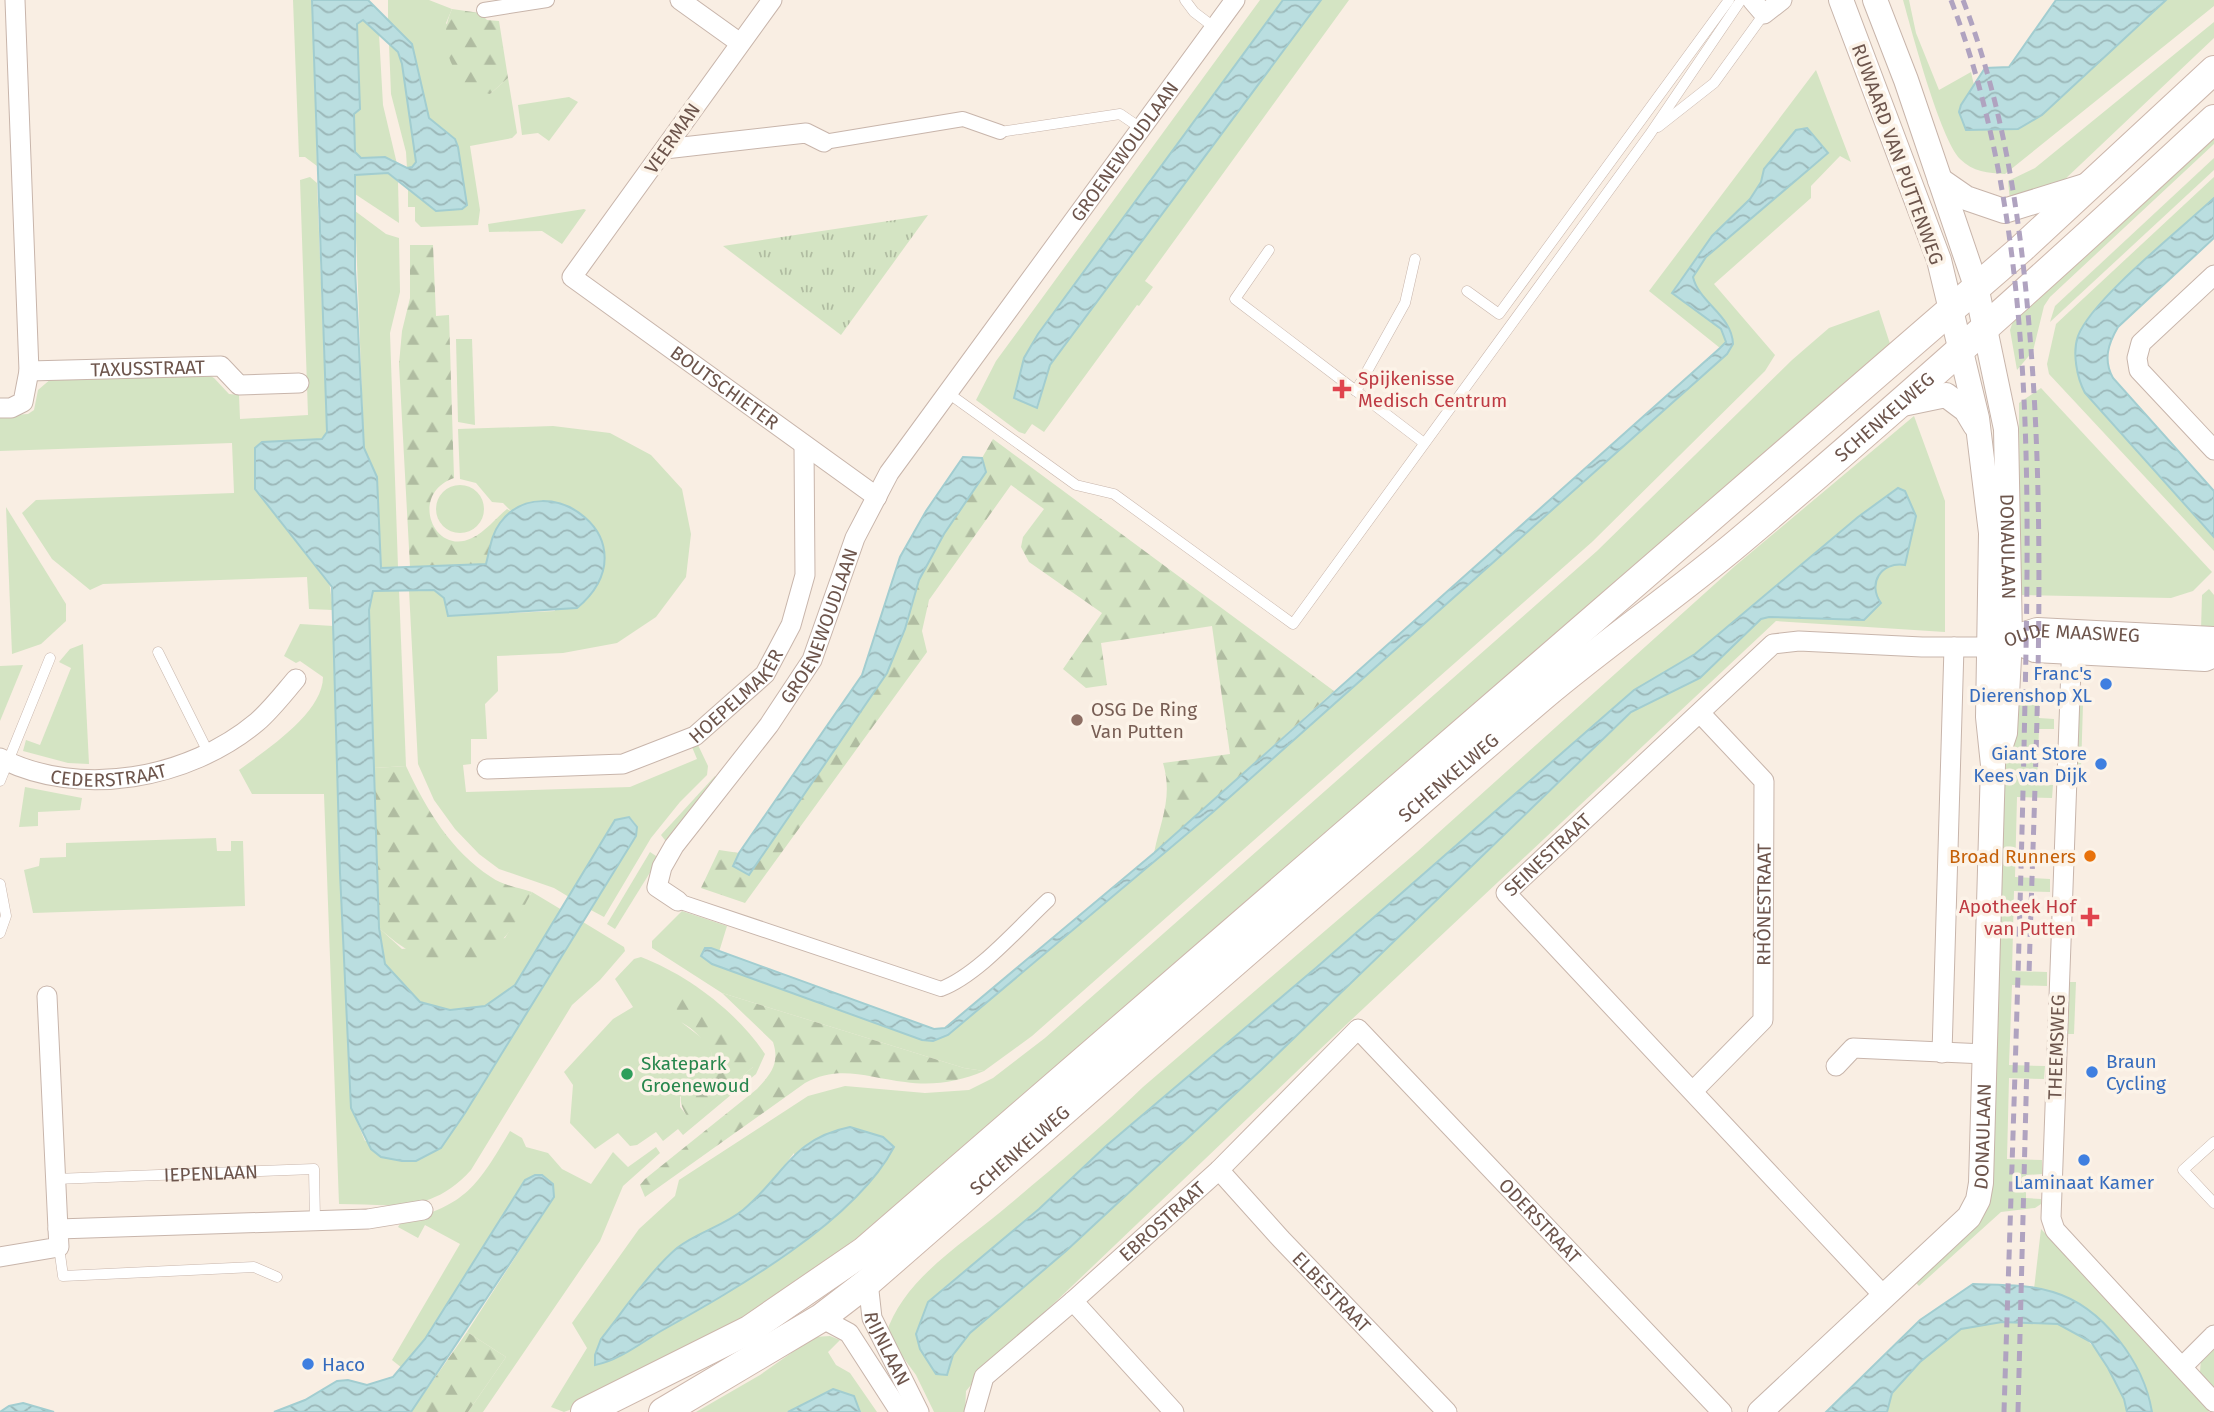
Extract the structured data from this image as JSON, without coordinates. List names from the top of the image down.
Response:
{
  "streets": {
    "main road": ["SCHENKELWEG"],
    "street": [
      "VEERMAN",
      "GROENEWOUDLAAN",
      "RUWAARD VAN PUTTENWEG",
      "TAXUSSTRAAT",
      "BOUTSCHIETER",
      "DONAULAAN",
      "OUDE MAASWEG",
      "HOEPELMAKER",
      "CEDERSTRAAT",
      "SEINESTRAAT",
      "RHÔNESTRAAT",
      "THEEMSWEG",
      "ODERSTRAAT",
      "EBROSTRAAT",
      "ELBESTRAAT",
      "RIJNLAAN"
    ],
    "lane": ["IEPENLAAN"]
  },
  "crossings": [
    ["VEERMAN", "BOUTSCHIETER"],
    ["GROENEWOUDLAAN", "BOUTSCHIETER"],
    ["RUWAARD VAN PUTTENWEG", "SCHENKELWEG"],
    ["RUWAARD VAN PUTTENWEG", "DONAULAAN"],
    ["BOUTSCHIETER", "HOEPELMAKER"],
    ["SCHENKELWEG", "DONAULAAN"],
    ["SCHENKELWEG", "RIJNLAAN"],
    ["DONAULAAN", "OUDE MAASWEG"],
    ["DONAULAAN", "SEINESTRAAT"],
    ["OUDE MAASWEG", "SEINESTRAAT"],
    ["OUDE MAASWEG", "THEEMSWEG"],
    ["SEINESTRAAT", "RHÔNESTRAAT"],
    ["ODERSTRAAT", "EBROSTRAAT"],
    ["EBROSTRAAT", "ELBESTRAAT"]
  ],
  "places": {
    "health": ["Spijkenisse Medisch Centrum", "Apotheek Hof van Putten"],
    "other": [
      "Franc's Dierenshop XL",
      "OSG De Ring Van Putten",
      "Giant Store Kees van Dijk",
      "Broad Runners",
      "Braun Cycling",
      "Skatepark Groenewoud",
      "Laminaat Kamer",
      "Haco"
    ]
  }
}
